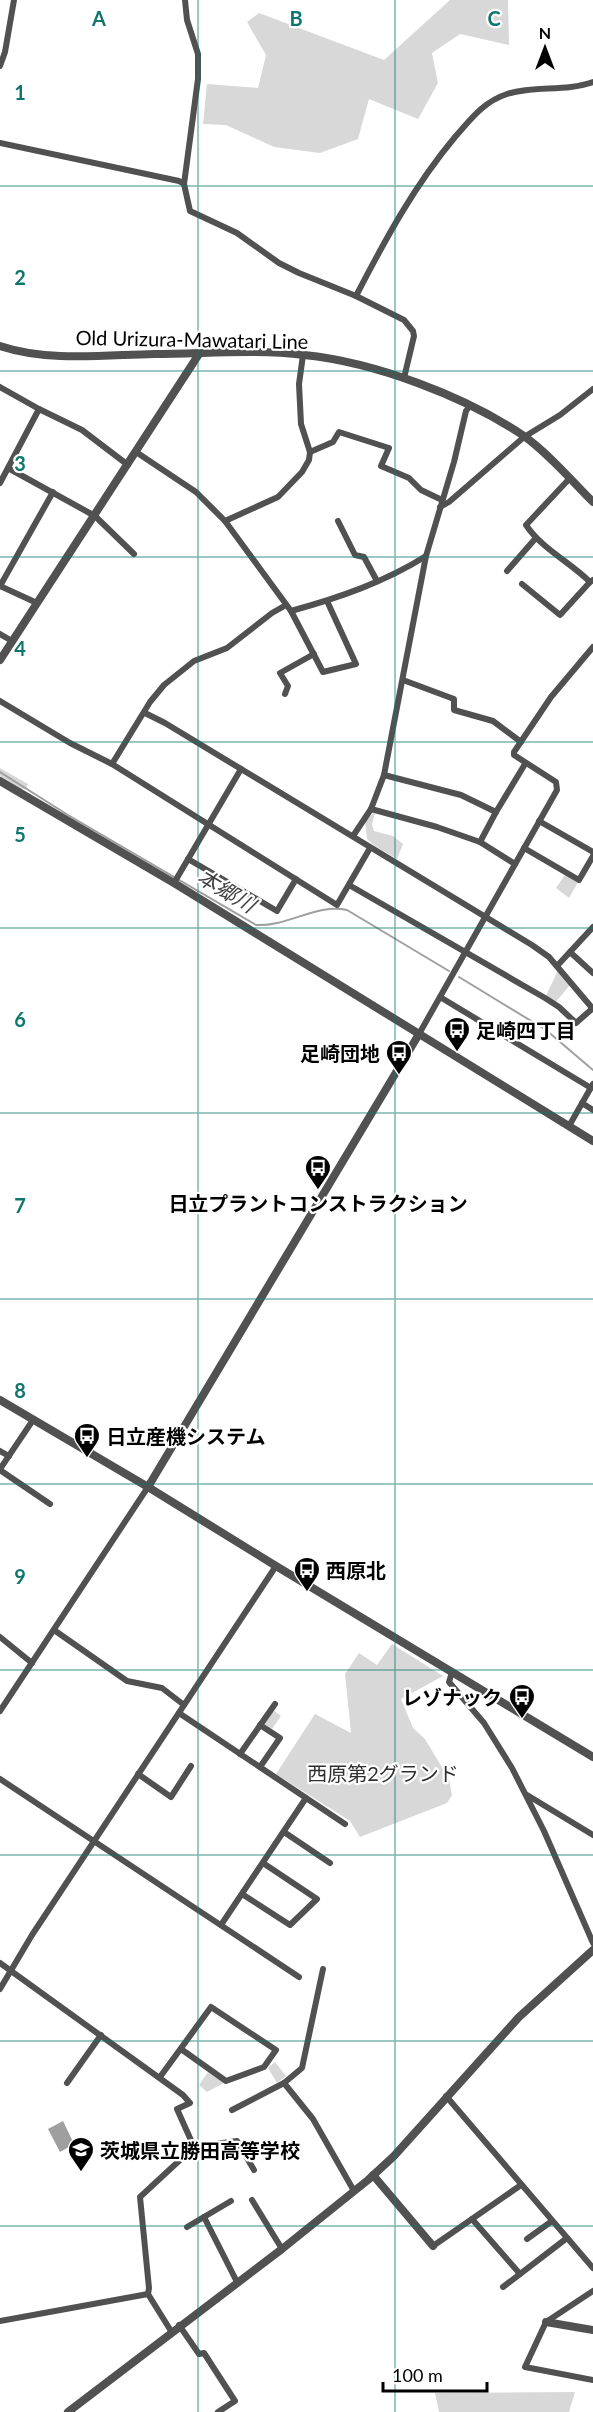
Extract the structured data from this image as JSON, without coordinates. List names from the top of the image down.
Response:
{
  "streets": {
    "street": ["Old Urizura-Mawatari Line"]
  },
  "water": ["本郷川"],
  "parks": ["西原第2グランド"],
  "places": {
    "bus stop": [
      "足崎四丁目",
      "足崎団地",
      "日立プラントコンストラクション",
      "日立産機システム",
      "西原北",
      "レゾナック"
    ],
    "school or university": ["茨城県立勝田高等学校"]
  },
  "scale_bar": "100 m",
  "north": "top",
  "grid": {
    "columns": ["A", "B", "C"],
    "rows": [
      "1",
      "2",
      "3",
      "4",
      "5",
      "6",
      "7",
      "8",
      "9"
    ]
  }
}
